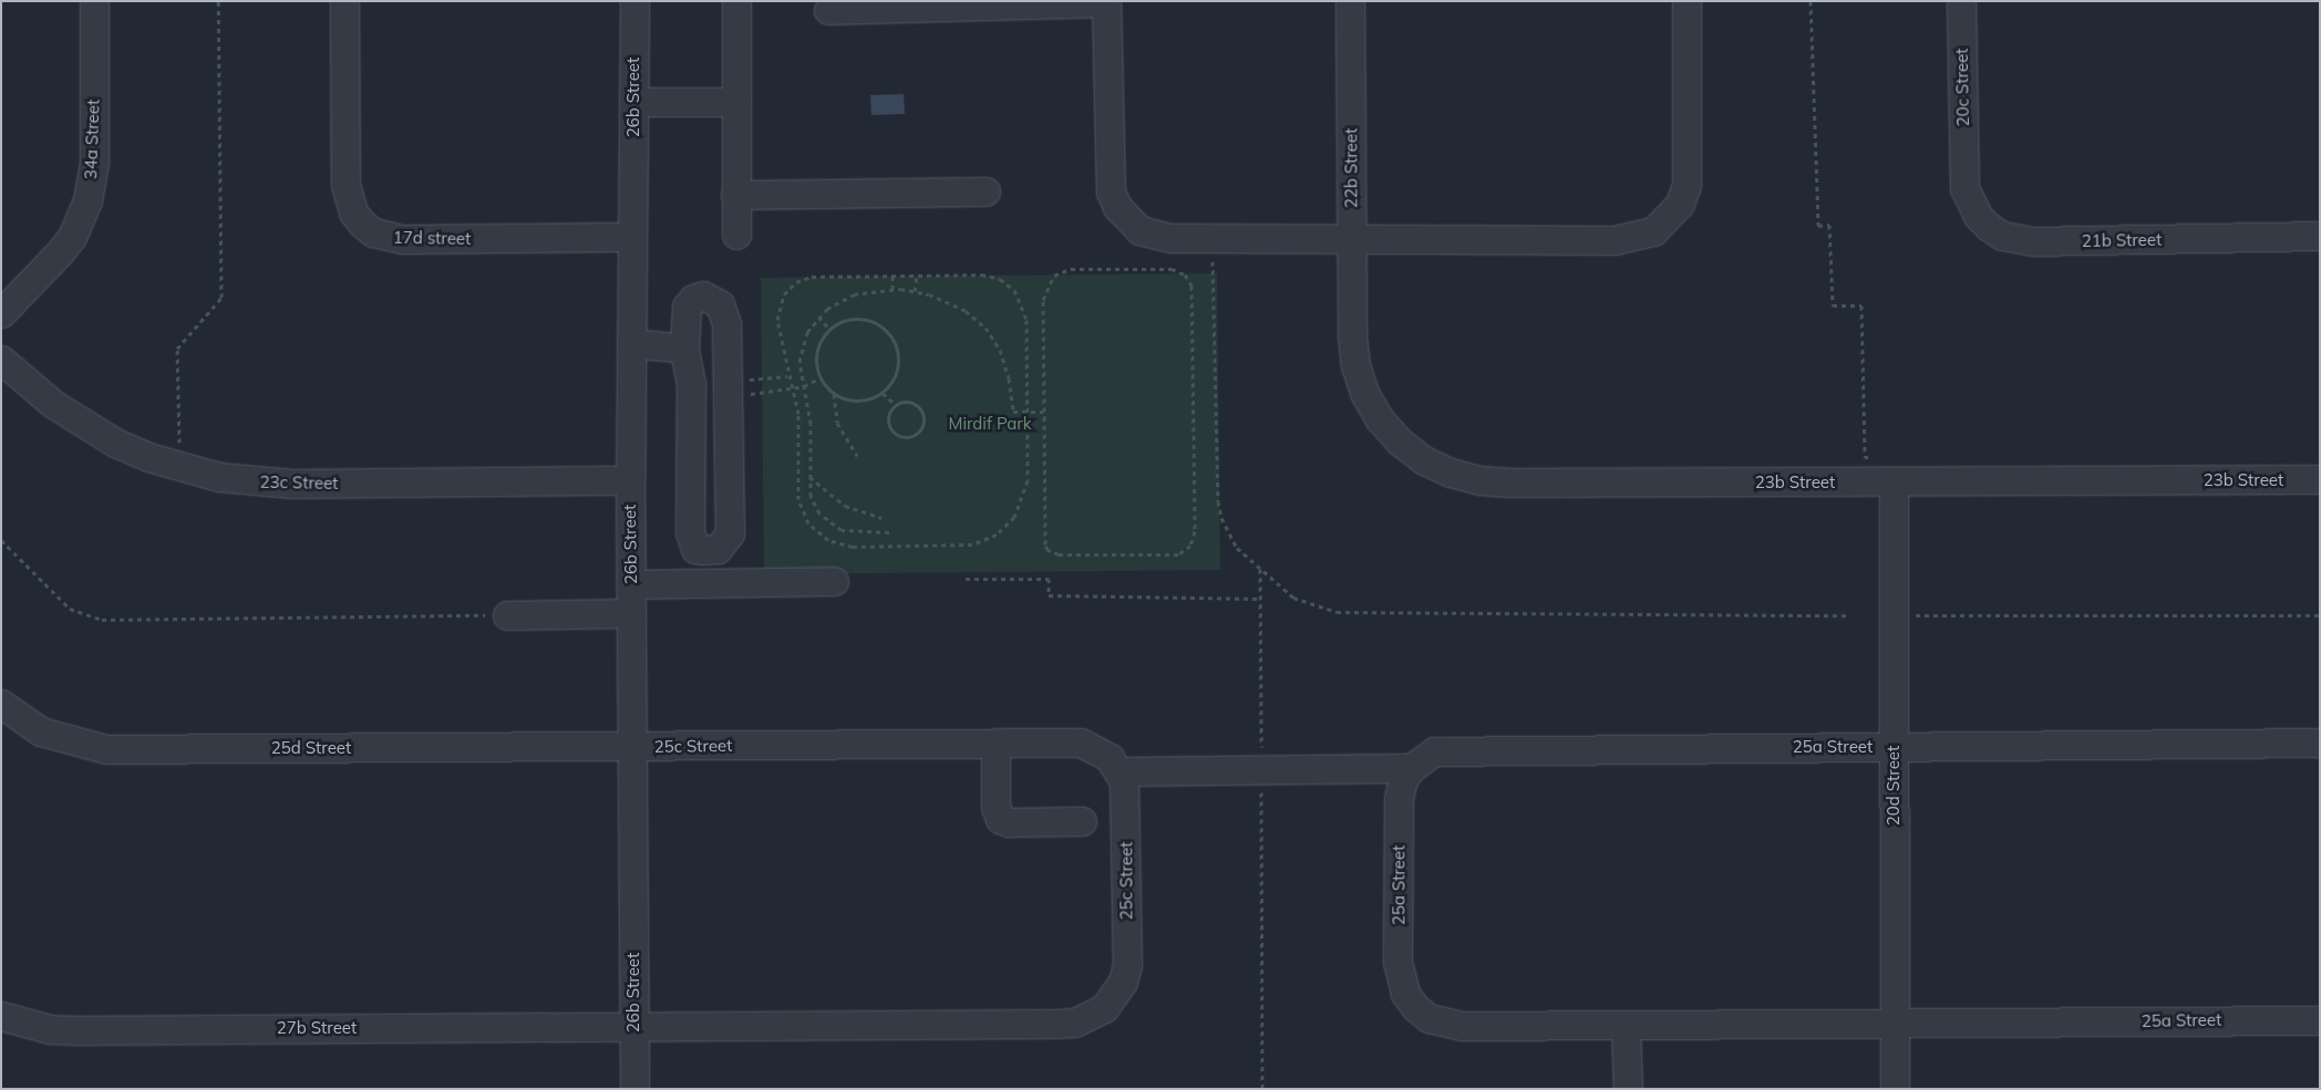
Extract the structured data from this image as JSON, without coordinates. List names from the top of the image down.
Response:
{
  "streets": {
    "street": [
      "20c Street",
      "26b Street",
      "34a Street",
      "22b Street",
      "17d street",
      "21b Street",
      "23b Street",
      "23c Street",
      "25c Street",
      "25a Street",
      "25d Street",
      "20d Street",
      "27b Street"
    ]
  },
  "crossings": [
    ["20c Street", "21b Street"],
    ["26b Street", "17d street"],
    ["26b Street", "23c Street"],
    ["26b Street", "25c Street"],
    ["26b Street", "25d Street"],
    ["26b Street", "27b Street"],
    ["22b Street", "23b Street"],
    ["23b Street", "20d Street"],
    ["25c Street", "25d Street"],
    ["25c Street", "27b Street"],
    ["25a Street", "20d Street"]
  ],
  "parks": ["Mirdif Park"]
}
